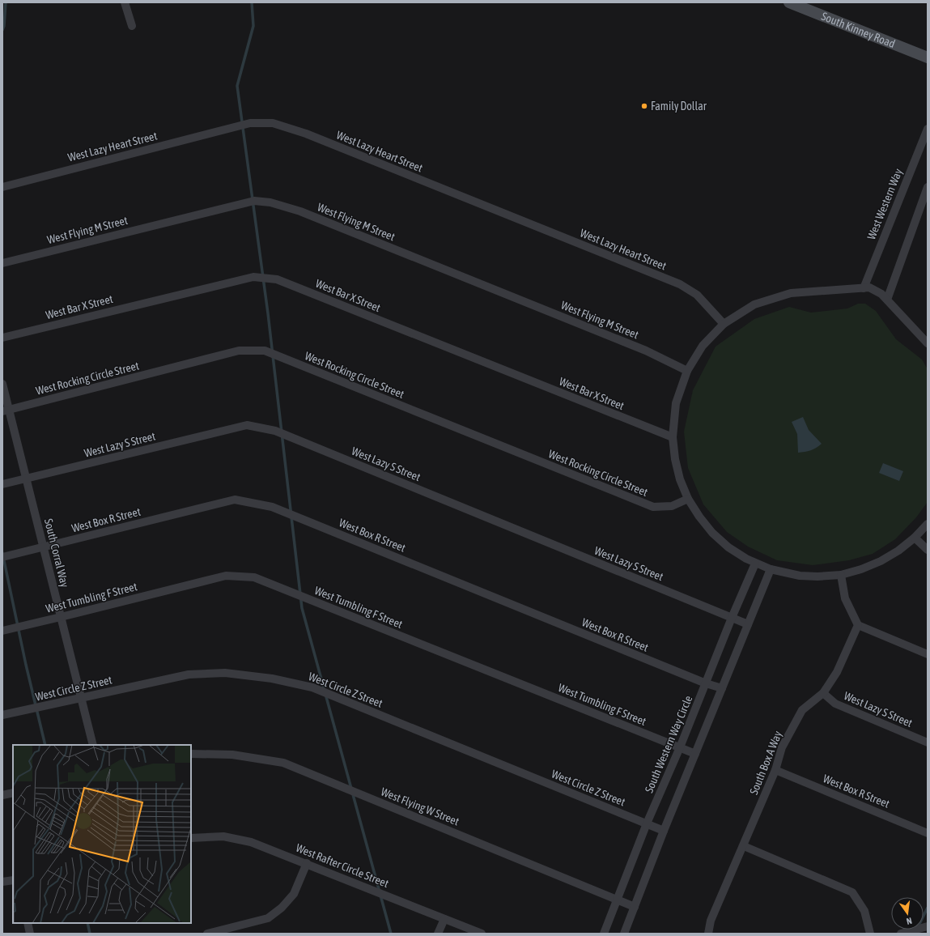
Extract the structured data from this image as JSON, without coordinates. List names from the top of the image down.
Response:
{
  "streets": {
    "main road": ["South Kinney Road"],
    "street": [
      "West Lazy Heart Street",
      "West Western Way",
      "West Flying M Street",
      "West Bar X Street",
      "West Rocking Circle Street",
      "West Lazy S Street",
      "West Box R Street",
      "South Corral Way",
      "West Tumbling F Street",
      "West Circle Z Street",
      "South Western Way Circle",
      "South Box A Way",
      "West Flying W Street",
      "West Rafter Circle Street"
    ]
  },
  "crossings": [
    ["West Rocking Circle Street", "South Corral Way"],
    ["West Lazy S Street", "South Corral Way"],
    ["West Lazy S Street", "South Western Way Circle"],
    ["West Lazy S Street", "South Box A Way"],
    ["West Box R Street", "South Corral Way"],
    ["West Box R Street", "South Western Way Circle"],
    ["West Box R Street", "South Box A Way"],
    ["South Corral Way", "West Tumbling F Street"],
    ["South Corral Way", "West Circle Z Street"],
    ["West Tumbling F Street", "South Western Way Circle"],
    ["West Circle Z Street", "South Western Way Circle"],
    ["South Western Way Circle", "West Flying W Street"]
  ],
  "places": ["Family Dollar"],
  "north": "bottom"
}
